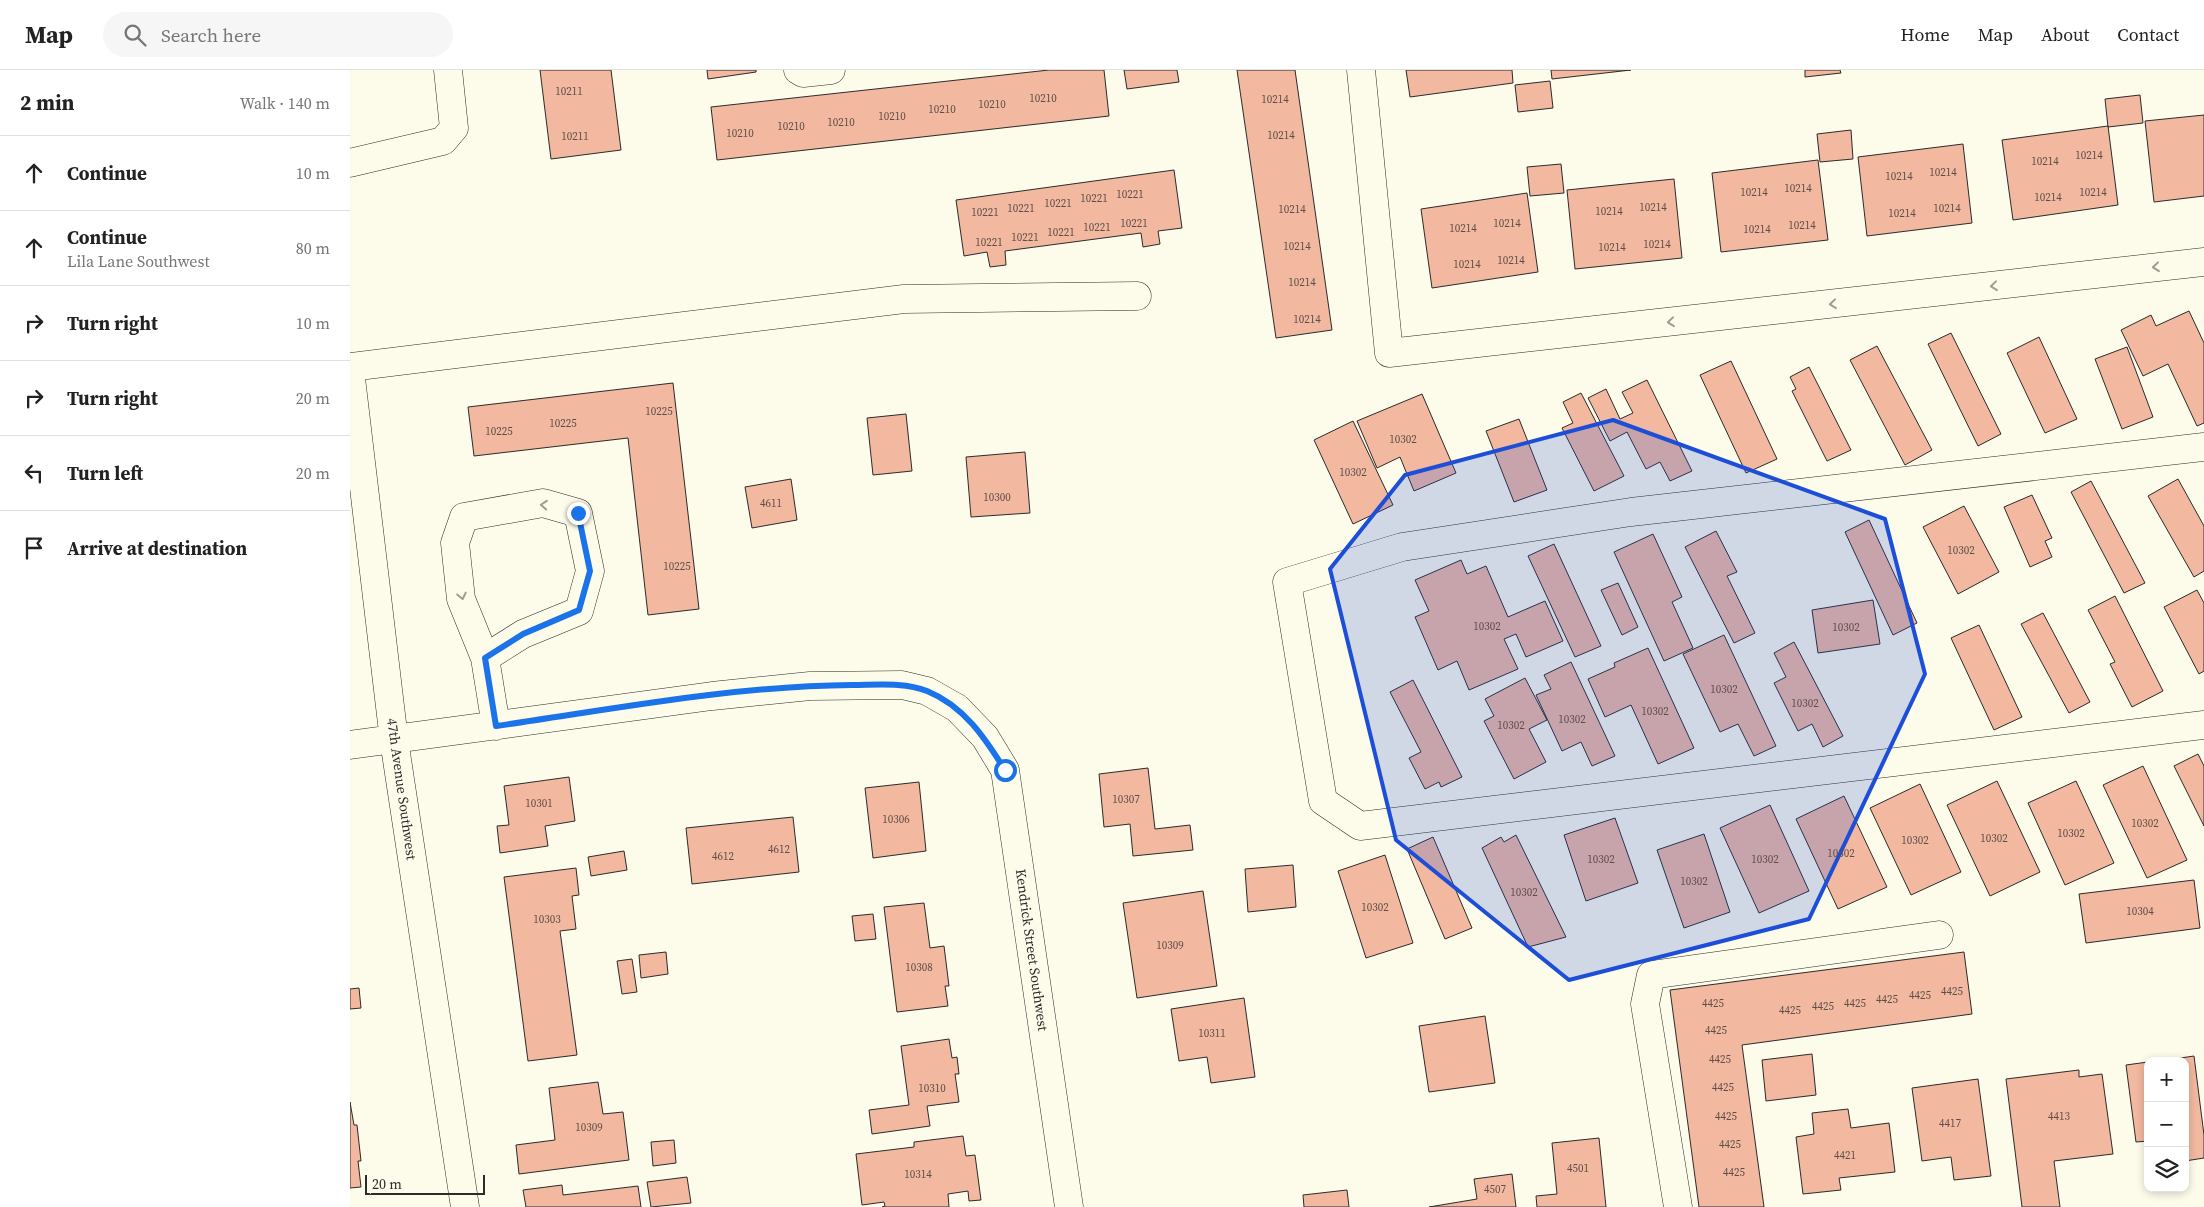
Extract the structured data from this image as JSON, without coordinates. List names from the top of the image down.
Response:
{
  "streets": {
    "street": ["47th Avenue Southwest", "Kendrick Street Southwest"]
  },
  "crossings": [
    ["47th Avenue Southwest", "Kendrick Street Southwest"]
  ],
  "house_numbers": [
    "10211",
    "10210",
    "10214",
    "10210",
    "10210",
    "10210",
    "10210",
    "10210",
    "10210",
    "10214",
    "10211",
    "10214",
    "10214",
    "10214",
    "10214",
    "10214",
    "10214",
    "10214",
    "10221",
    "10214",
    "10221",
    "10221",
    "10214",
    "10221",
    "10214",
    "10214",
    "10214",
    "10221",
    "10214",
    "10221",
    "10214",
    "10214",
    "10221",
    "10214",
    "10214",
    "10221",
    "10221",
    "10221",
    "10214",
    "10214",
    "10214",
    "10214",
    "10214",
    "10214",
    "10214",
    "10225",
    "10225",
    "10225",
    "10302",
    "10302",
    "10300",
    "4611",
    "10302",
    "10225",
    "10302",
    "10302",
    "10302",
    "10302",
    "10302",
    "10302",
    "10302",
    "10307",
    "10301",
    "10306",
    "10302",
    "10302",
    "10302",
    "10302",
    "4612",
    "10302",
    "4612",
    "10302",
    "10302",
    "10302",
    "10302",
    "10302",
    "10304",
    "10303",
    "10309",
    "10308",
    "4425",
    "4425",
    "4425",
    "4425",
    "4425",
    "4425",
    "4425",
    "4425",
    "10311",
    "4425",
    "4425",
    "10310",
    "4425",
    "4413",
    "4417",
    "10309",
    "4425",
    "4421",
    "4501",
    "4425",
    "10314",
    "4507"
  ],
  "scale_bar": "20 m",
  "page": {
    "header": "Map",
    "search": "Search here",
    "nav": [
      "Home",
      "Map",
      "About",
      "Contact"
    ],
    "heading": ["2 min", "Walk · 140 m"],
    "list": [
      ["Continue", "10 m"],
      ["Continue", "Lila Lane Southwest", "80 m"],
      ["Turn right", "10 m"],
      ["Turn right", "20 m"],
      ["Turn left", "20 m"],
      "Arrive at destination"
    ],
    "map_buttons": ["+", "−"],
    "scale": "20 m"
  }
}
